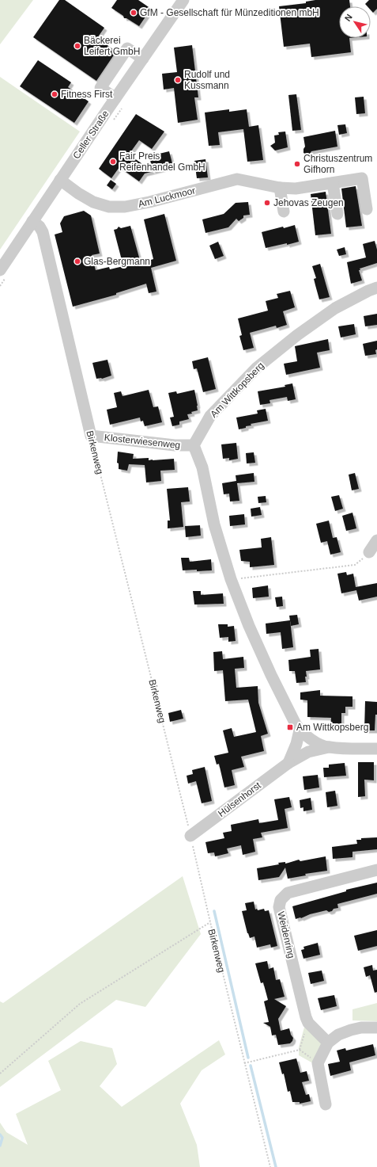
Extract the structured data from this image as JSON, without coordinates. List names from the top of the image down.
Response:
{
  "streets": {
    "street": [
      "Celler Straße",
      "Am Luckmoor",
      "Am Wittkopsberg",
      "Klosterwiesenweg",
      "Birkenweg",
      "Hülsenhorst",
      "Weidenring"
    ]
  },
  "crossings": [
    ["Celler Straße", "Am Luckmoor"],
    ["Celler Straße", "Birkenweg"],
    ["Am Wittkopsberg", "Klosterwiesenweg"],
    ["Klosterwiesenweg", "Birkenweg"],
    ["Birkenweg", "Hülsenhorst"]
  ],
  "places": {
    "other": [
      "GfM - Gesellschaft für Münzeditionen mbH",
      "Bäckerei Leifert GmbH",
      "Rudolf und Kussmann",
      "Fitness First",
      "Fair Preis Reifenhandel GmbH",
      "Christuszentrum Gifhorn",
      "Jehovas Zeugen",
      "Glas-Bergmann"
    ],
    "transit": ["Am Wittkopsberg"]
  },
  "north": "top left"
}
